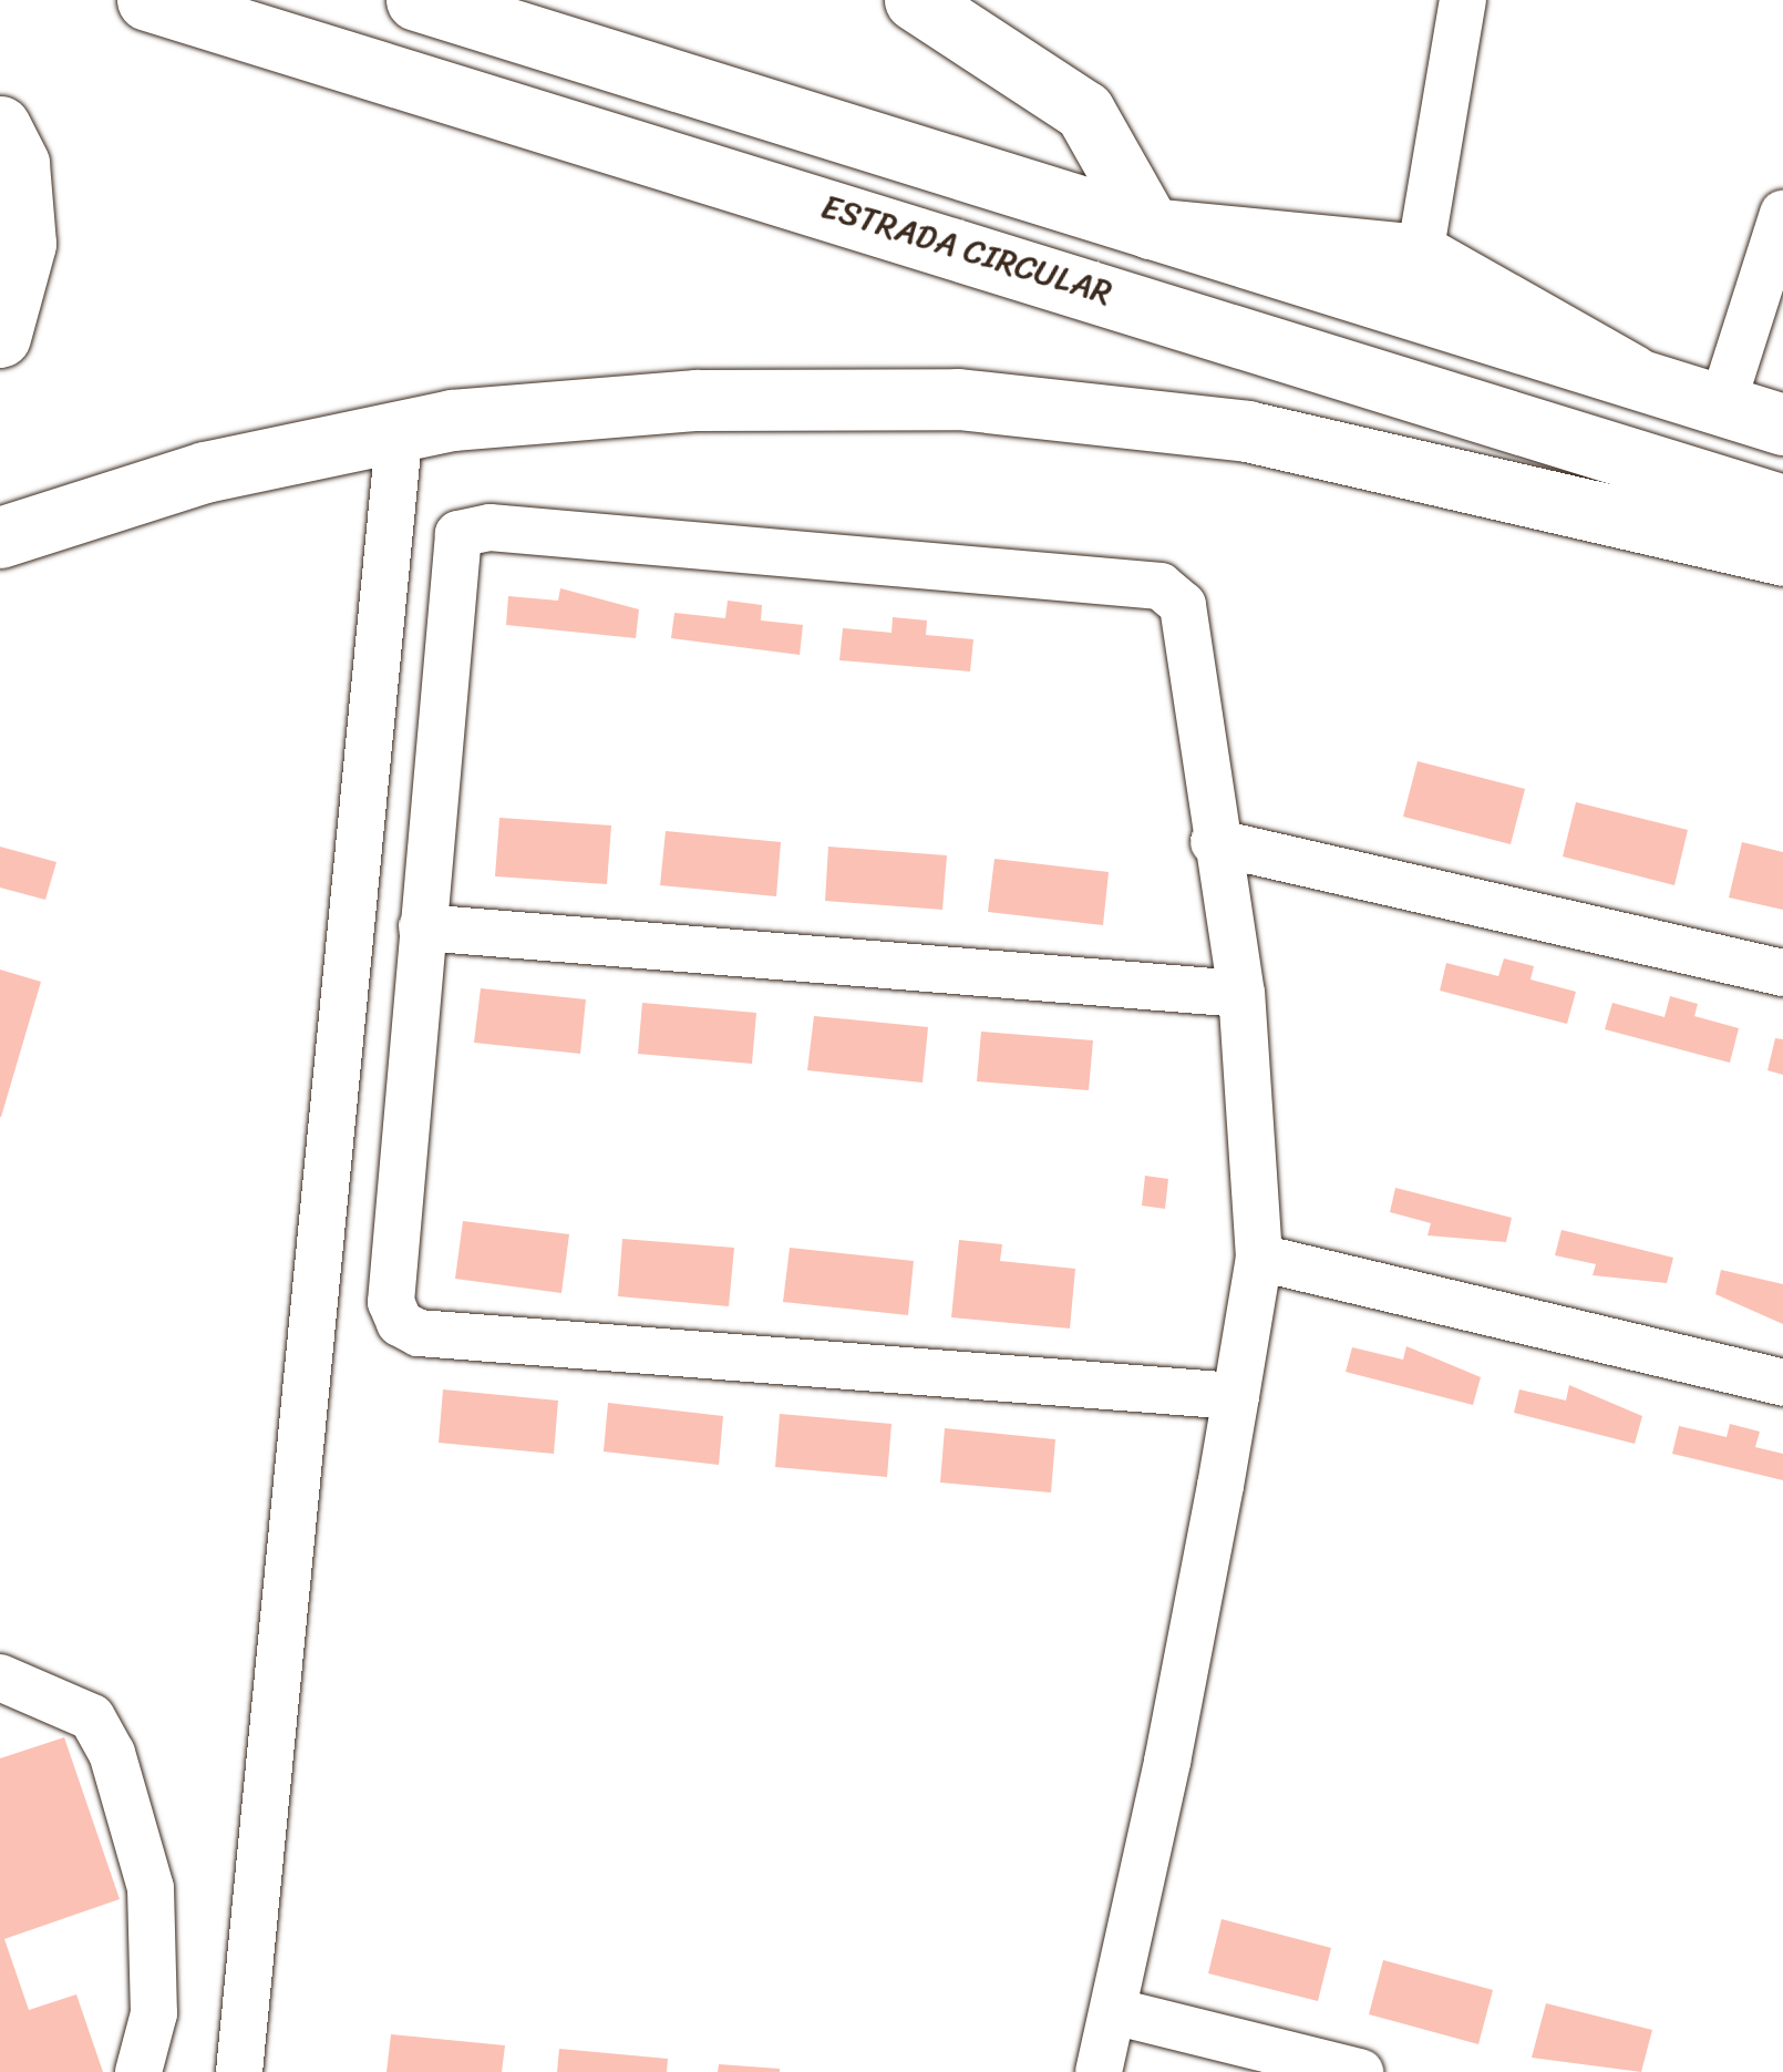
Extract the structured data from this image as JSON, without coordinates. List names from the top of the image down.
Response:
{
  "streets": {
    "main road": ["ESTRADA CIRCULAR"]
  }
}
